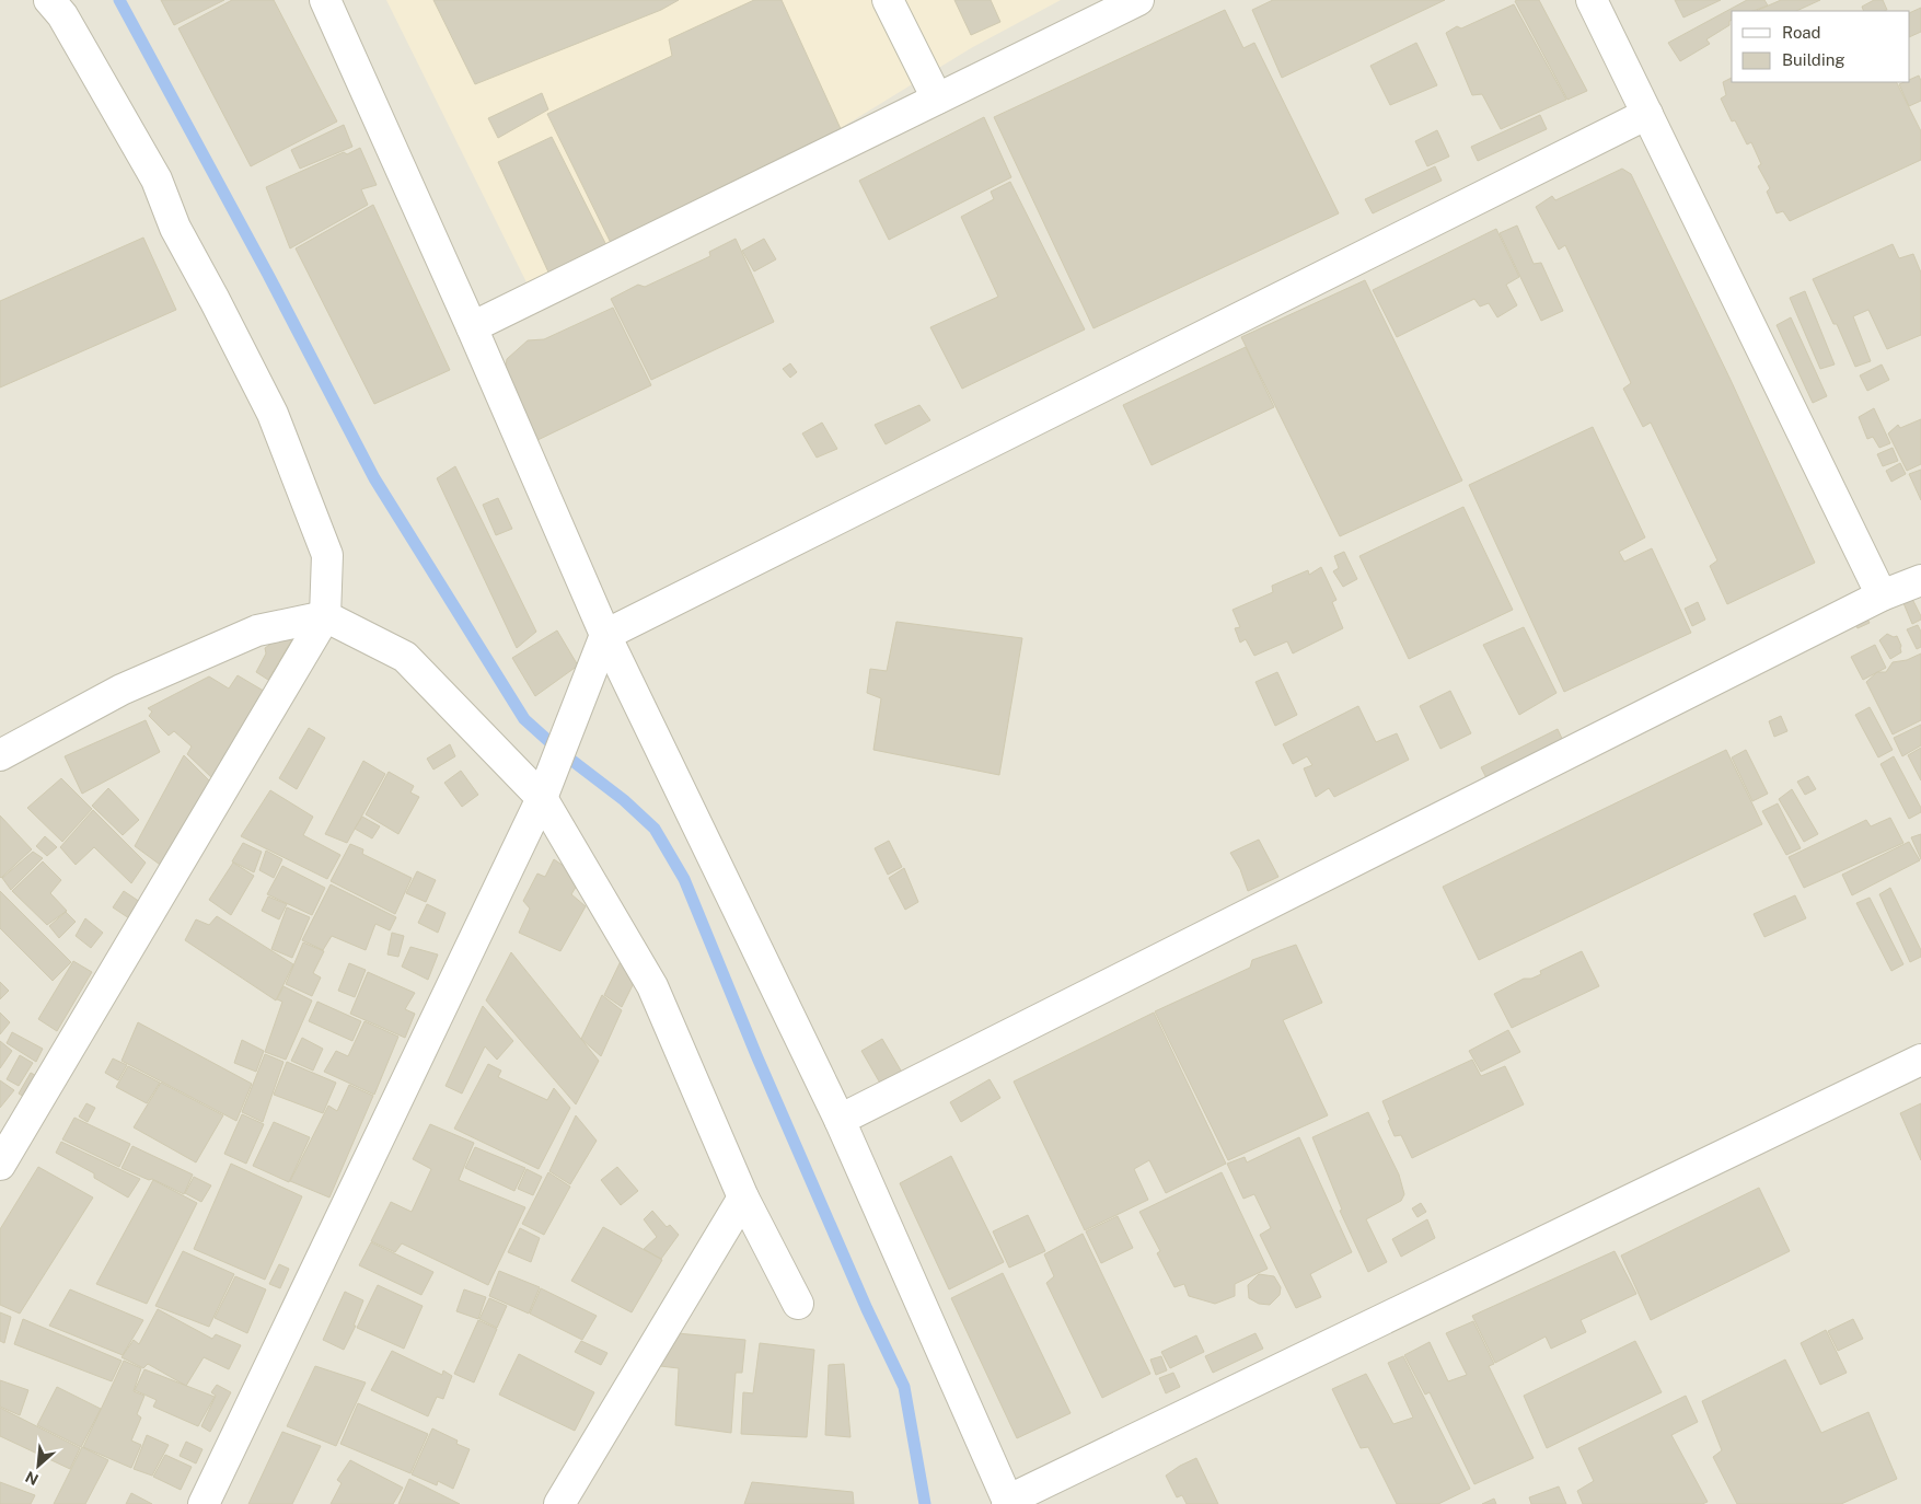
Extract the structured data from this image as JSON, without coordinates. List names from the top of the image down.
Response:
{
  "legend": ["Road", "Building"],
  "north": "bottom left"
}
